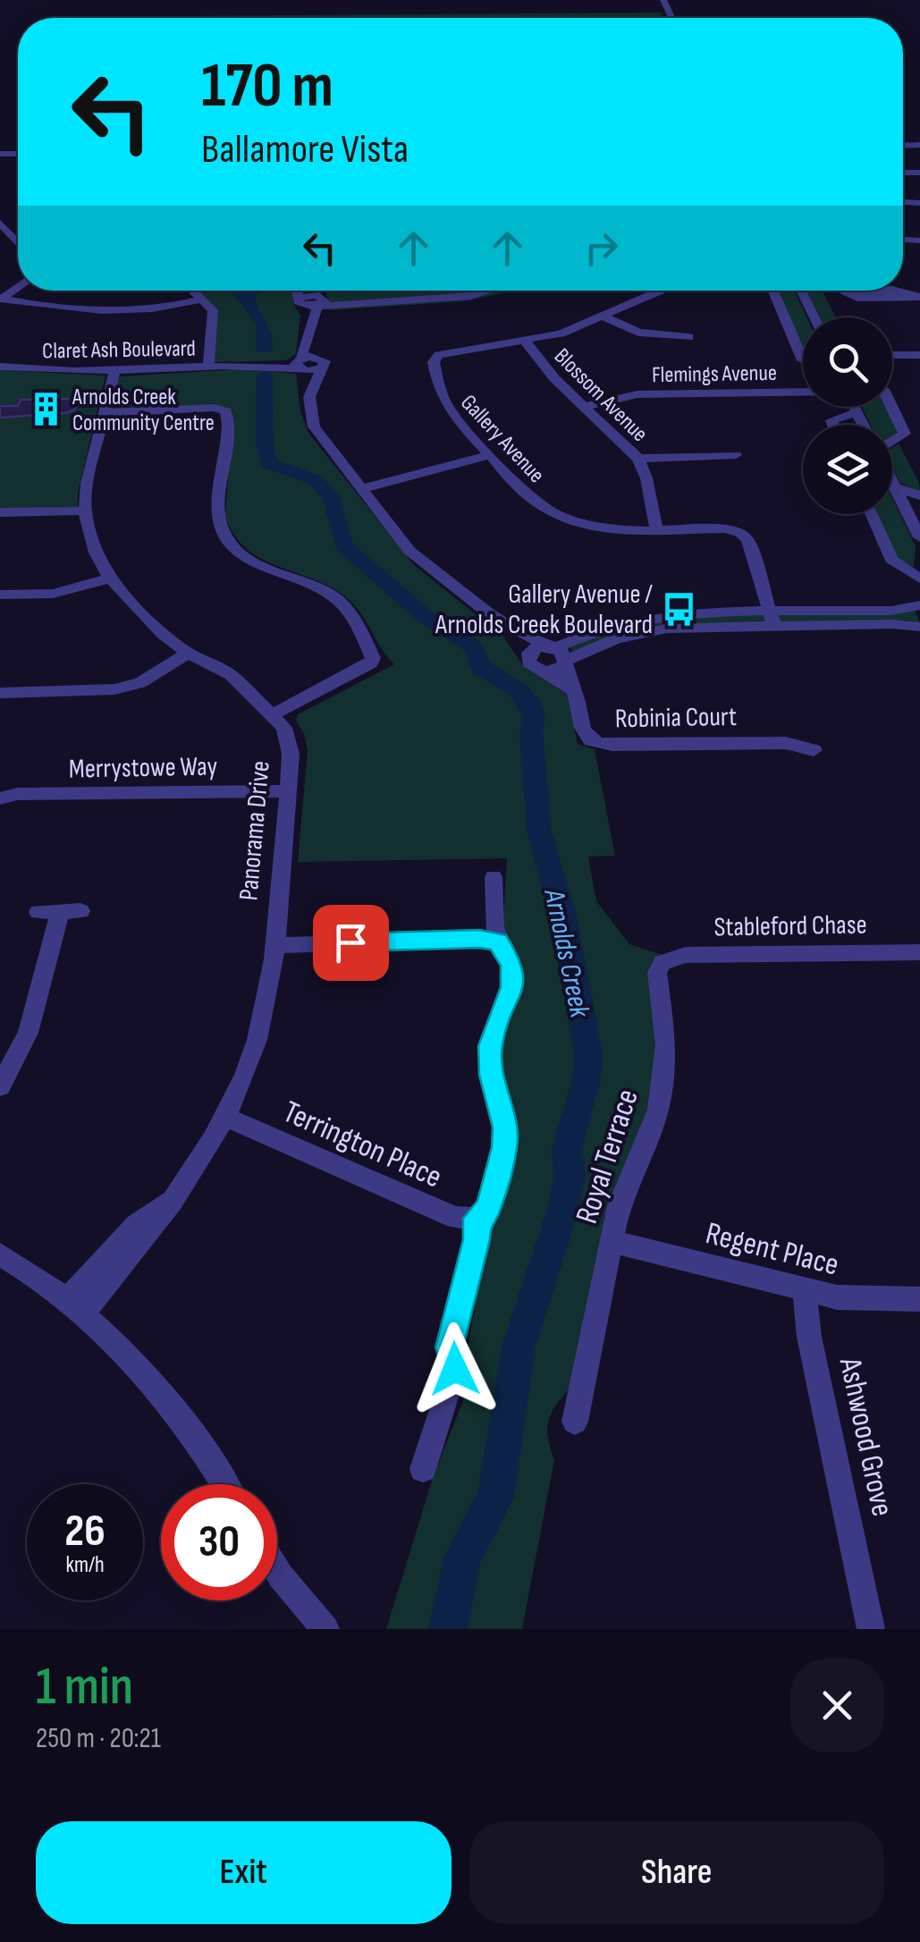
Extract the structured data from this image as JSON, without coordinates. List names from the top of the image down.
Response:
{
  "streets": {
    "street": [
      "Claret Ash Boulevard",
      "Flemings Avenue",
      "Blossom Avenue",
      "Gallery Avenue",
      "Robinia Court",
      "Merrystowe Way",
      "Panorama Drive",
      "Stableford Chase",
      "Terrington Place",
      "Royal Terrace",
      "Regent Place",
      "Ashwood Grove"
    ]
  },
  "crossings": [
    ["Claret Ash Boulevard", "Panorama Drive"],
    ["Flemings Avenue", "Blossom Avenue"],
    ["Blossom Avenue", "Gallery Avenue"],
    ["Merrystowe Way", "Panorama Drive"],
    ["Panorama Drive", "Terrington Place"],
    ["Stableford Chase", "Royal Terrace"],
    ["Royal Terrace", "Regent Place"],
    ["Regent Place", "Ashwood Grove"]
  ],
  "water": ["Arnolds Creek"],
  "places": {
    "building": ["Arnolds Creek Community Centre"],
    "bus stop": ["Gallery Avenue / Arnolds Creek Boulevard"]
  },
  "page": {
    "turn": ["170 m", "Ballamore Vista"],
    "speed": "26 km/h",
    "limit": "30",
    "heading": ["1 min", "250 m · 20:21"],
    "buttons": ["Exit", "Share"]
  }
}
